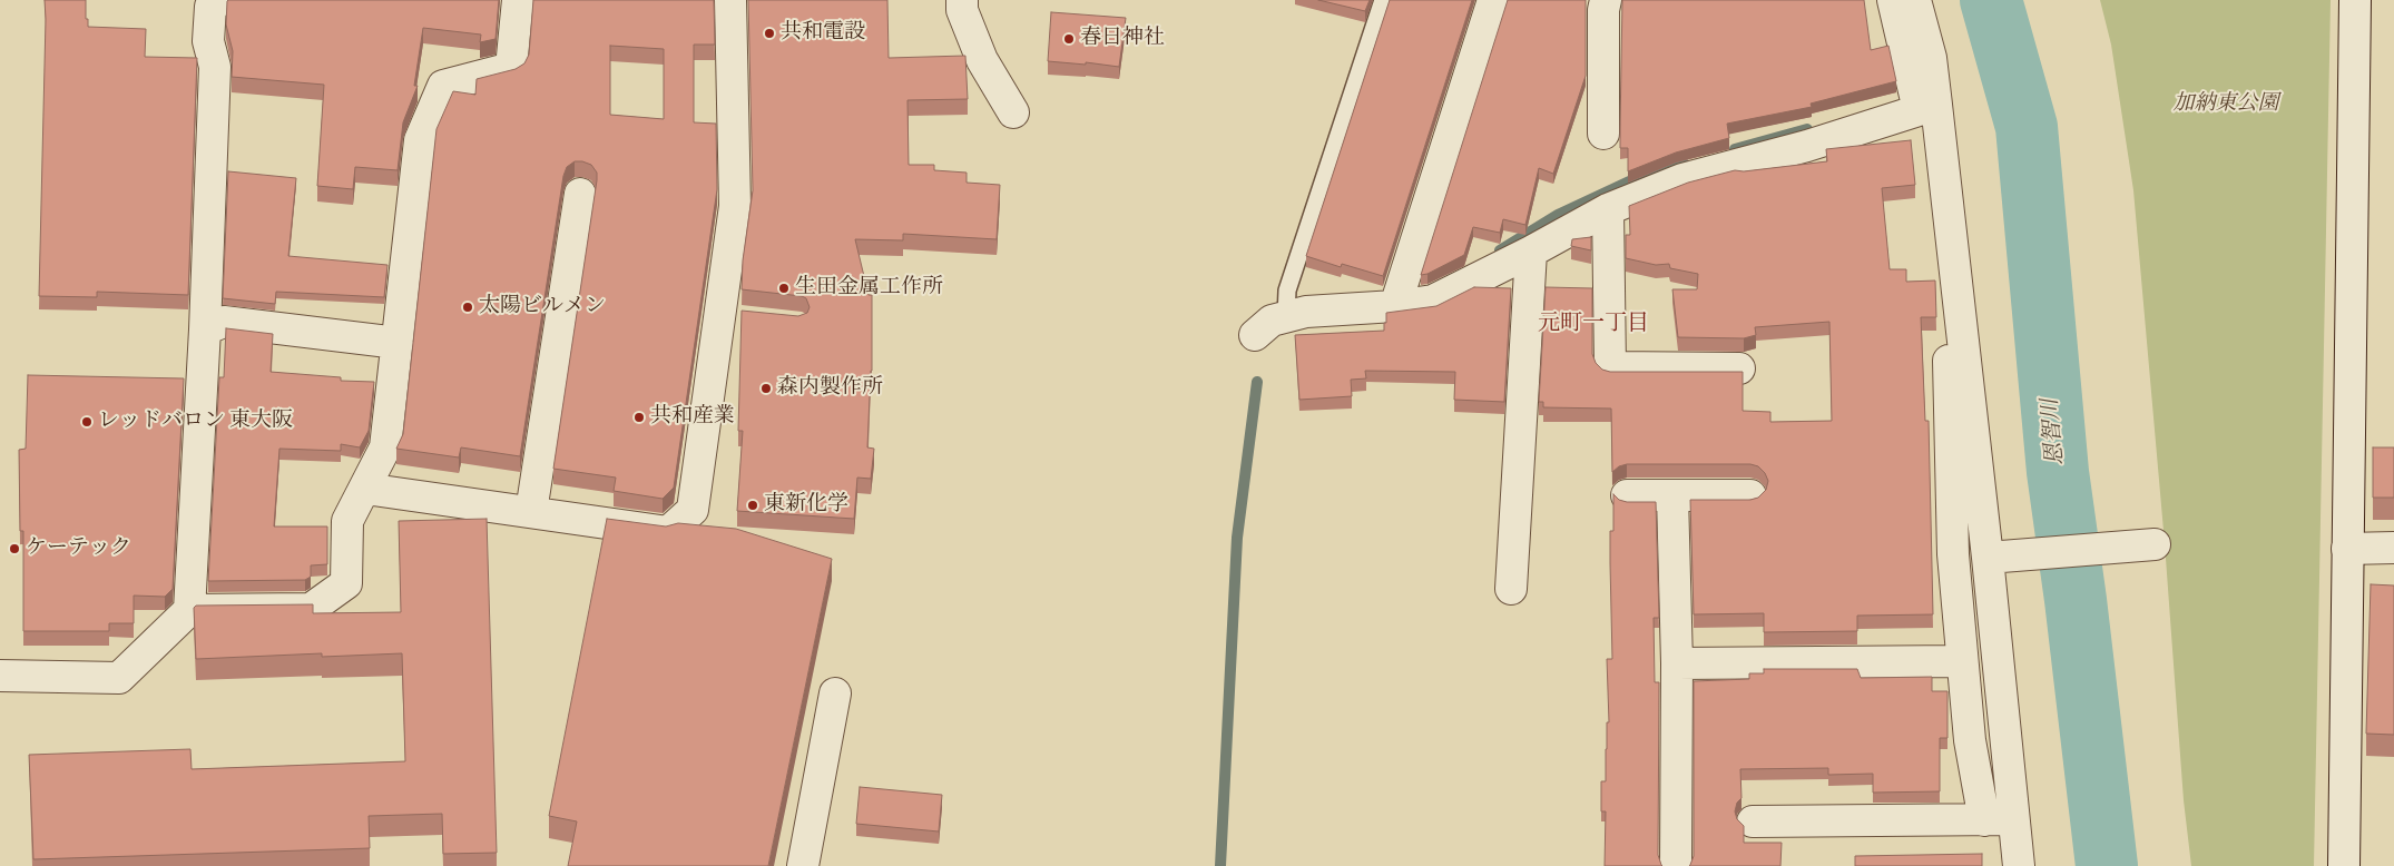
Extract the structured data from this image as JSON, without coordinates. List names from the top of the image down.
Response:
{
  "districts": ["元町一丁目"],
  "water": ["恩智川"],
  "parks": ["加納東公園"],
  "places": [
    "共和電設",
    "春日神社",
    "生田金属工作所",
    "太陽ビルメン",
    "森内製作所",
    "共和産業",
    "レッドバロン 東大阪",
    "東新化学",
    "ケーテック"
  ]
}
